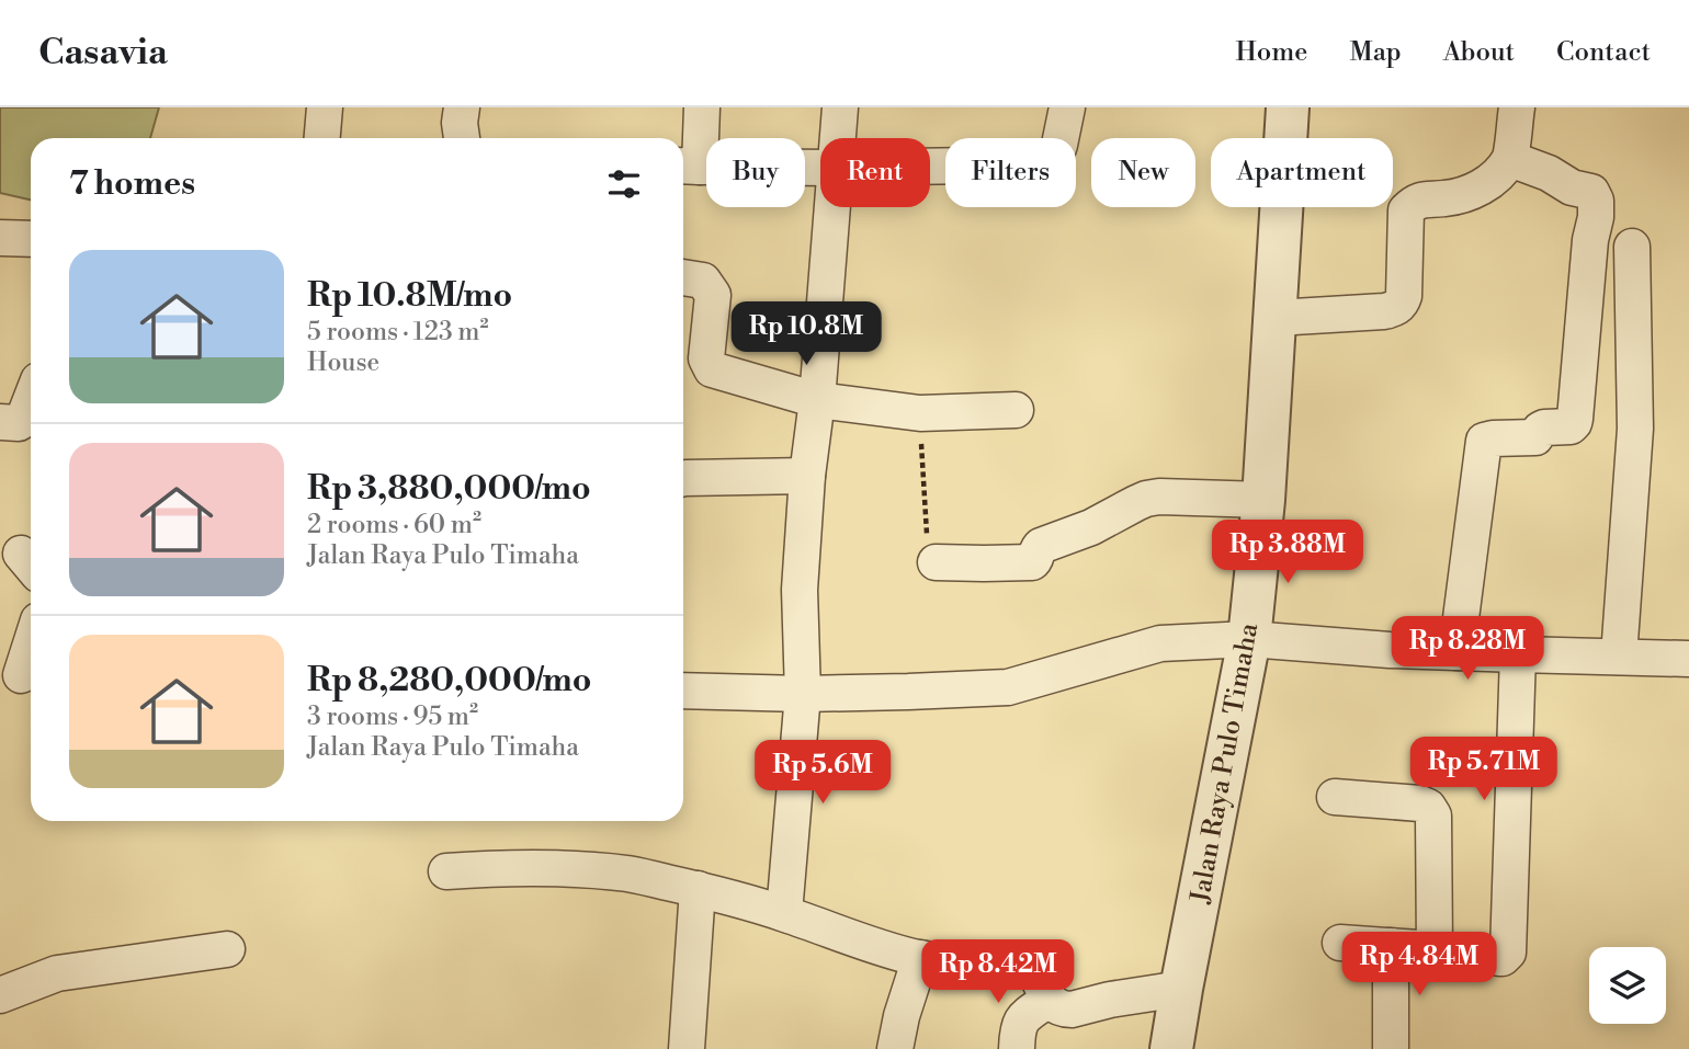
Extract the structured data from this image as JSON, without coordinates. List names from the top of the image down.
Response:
{
  "streets": {
    "street": ["Jalan Raya Pulo Timaha"]
  },
  "page": {
    "header": "Casavia",
    "nav": [
      "Home",
      "Map",
      "About",
      "Contact"
    ],
    "chip": [
      "Buy",
      "Rent",
      "Filters",
      "New",
      "Apartment"
    ],
    "heading": "7 homes",
    "list": [
      {
        "name": "Rp 10.8M/mo",
        "note": "5 rooms · 123 m² · House"
      },
      {
        "name": "Rp 3,880,000/mo",
        "note": "2 rooms · 60 m² · Jalan Raya Pulo Timaha"
      },
      {
        "name": "Rp 8,280,000/mo",
        "note": "3 rooms · 95 m² · Jalan Raya Pulo Timaha"
      }
    ],
    "price": [
      "Rp 10.8M",
      "Rp 3.88M",
      "Rp 8.28M",
      "Rp 5.71M",
      "Rp 5.6M",
      "Rp 4.84M",
      "Rp 8.42M"
    ]
  }
}
